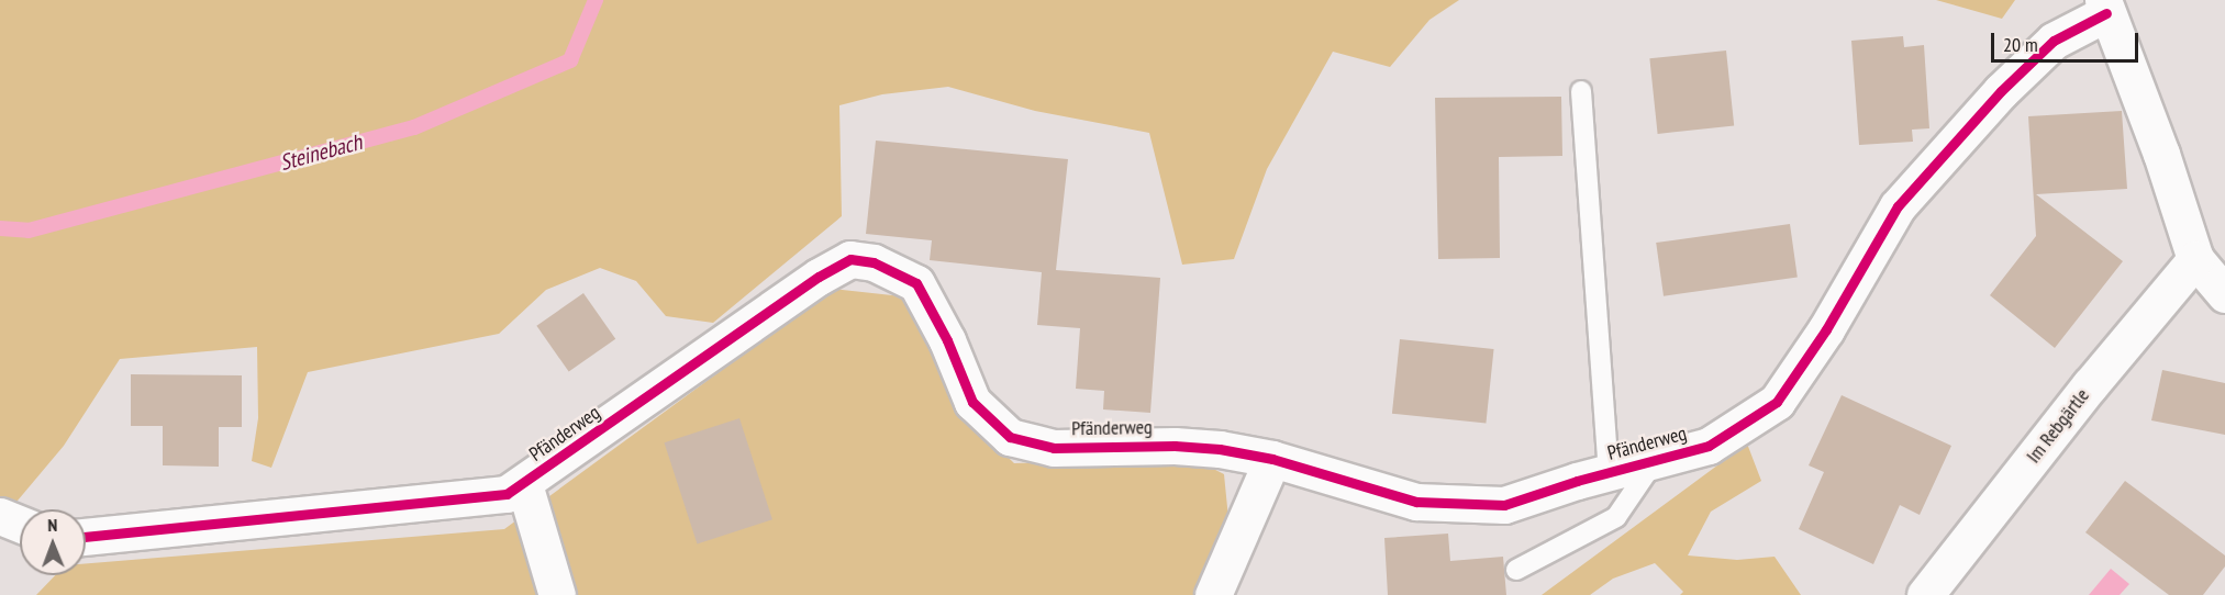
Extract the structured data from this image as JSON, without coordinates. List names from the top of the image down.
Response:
{
  "streets": {
    "street": ["Im Rebgärtle", "Pfänderweg"]
  },
  "water": ["Steinebach"],
  "scale_bar": "20 m",
  "north": "top"
}
